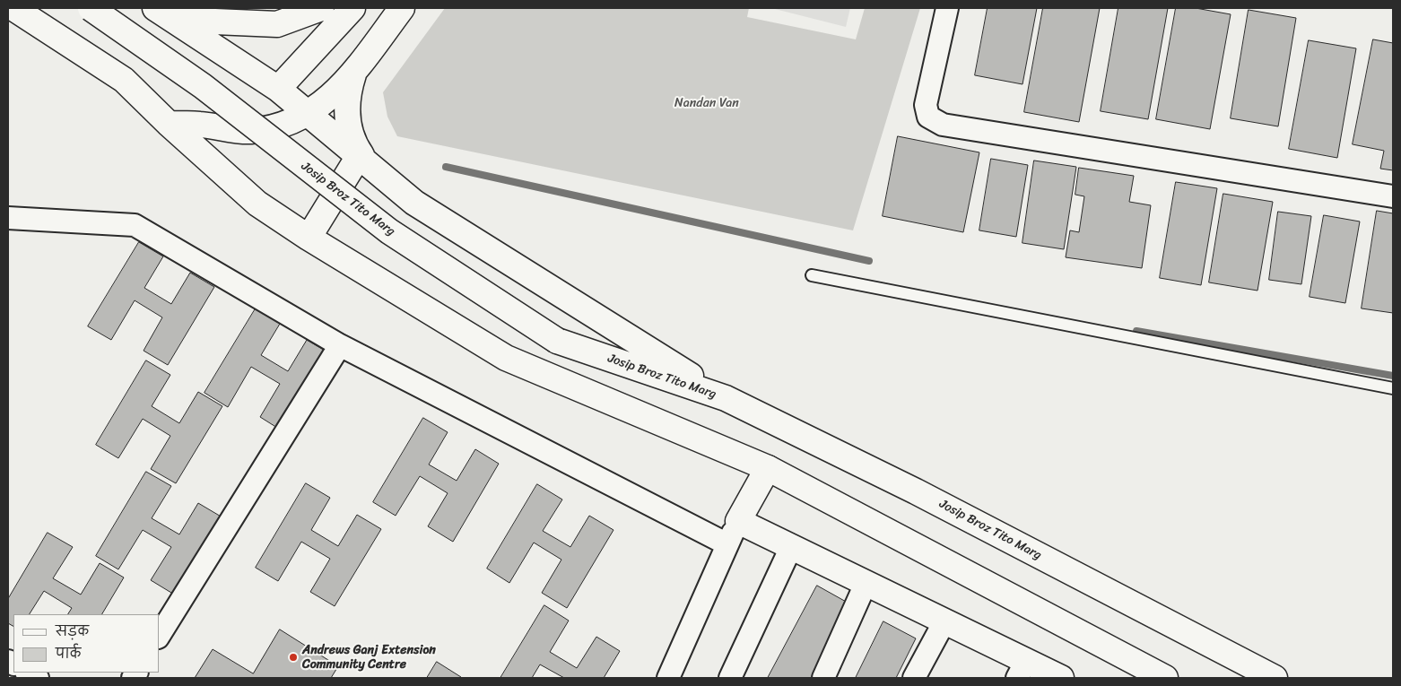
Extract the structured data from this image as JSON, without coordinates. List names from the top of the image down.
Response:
{
  "streets": {
    "main road": ["Josip Broz Tito Marg"]
  },
  "parks": ["Nandan Van"],
  "places": ["Andrews Ganj Extension Community Centre"],
  "legend": ["सड़क", "पार्क"]
}
